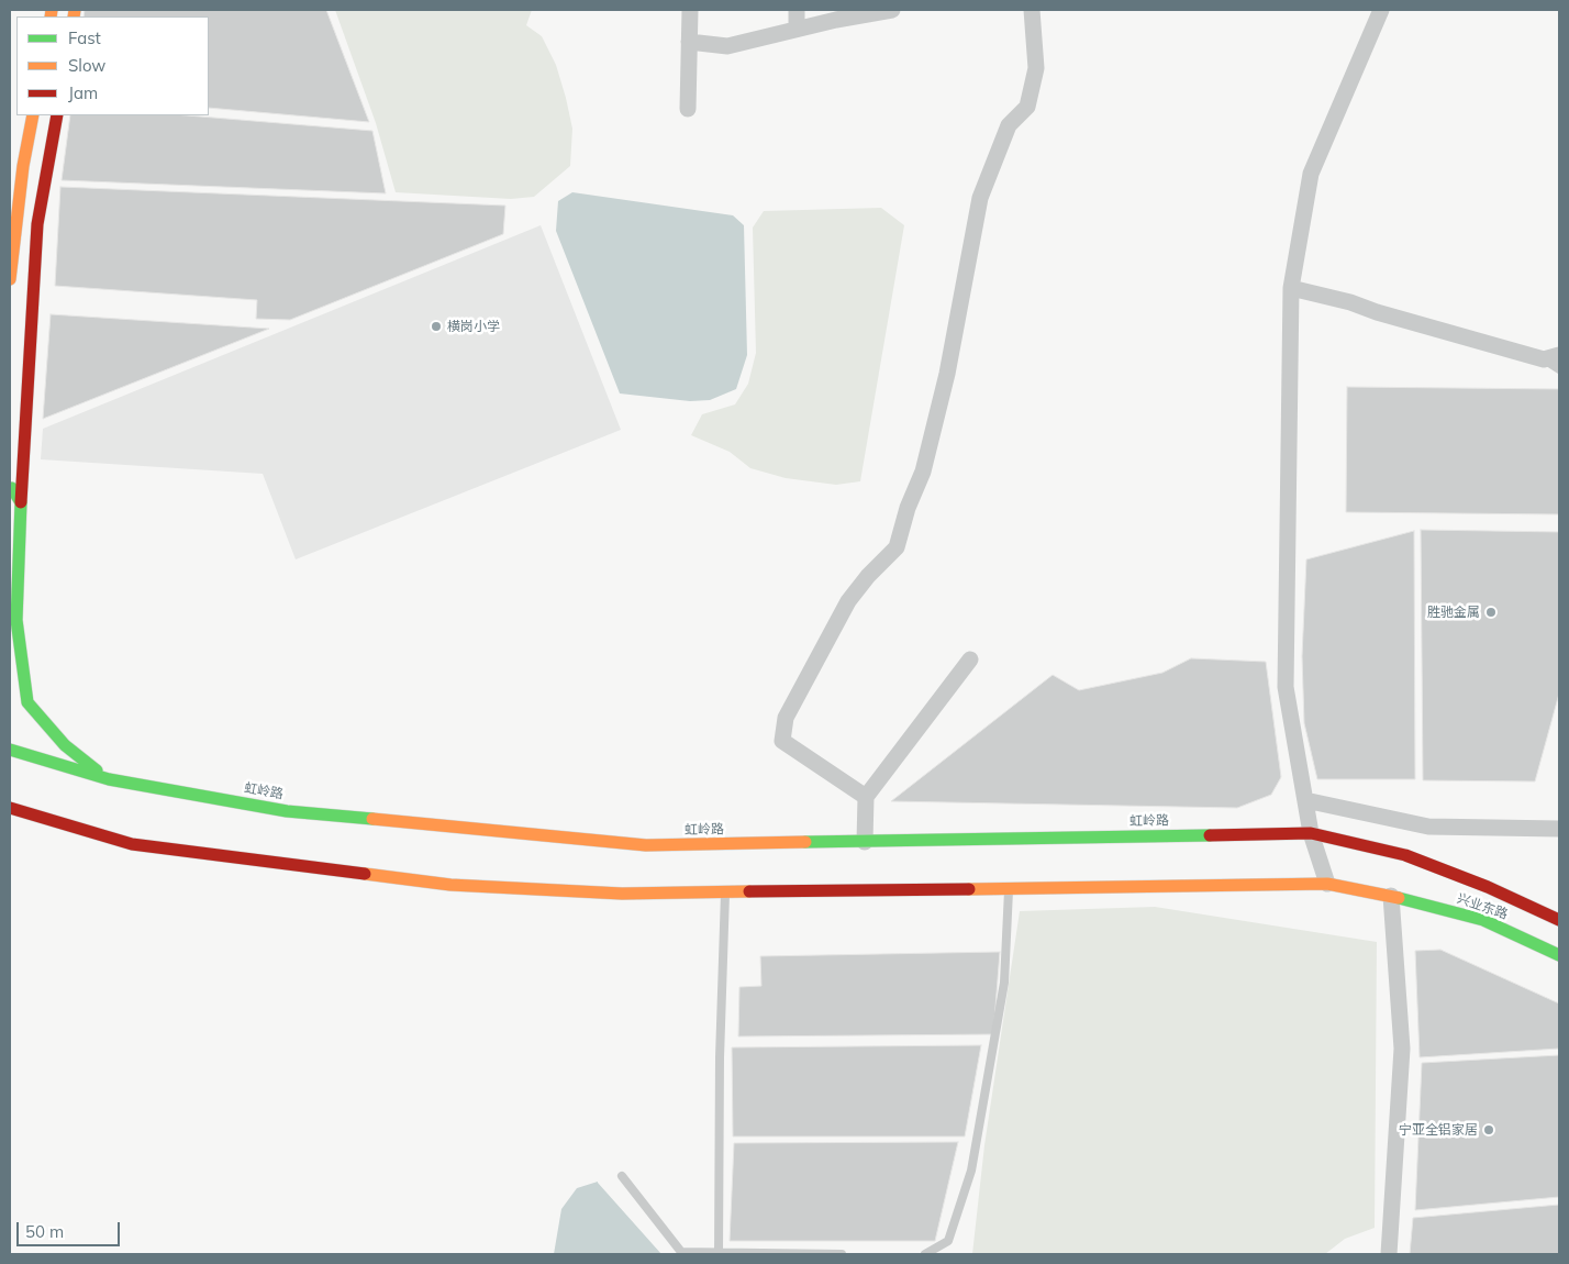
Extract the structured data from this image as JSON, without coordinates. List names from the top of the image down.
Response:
{
  "streets": {
    "main road": ["虹岭路", "兴业东路"]
  },
  "crossings": [
    ["虹岭路", "兴业东路"]
  ],
  "places": ["横岗小学", "胜驰金属", "宁亚全铝家居"],
  "legend": ["Fast", "Slow", "Jam"],
  "scale_bar": "50 m"
}
